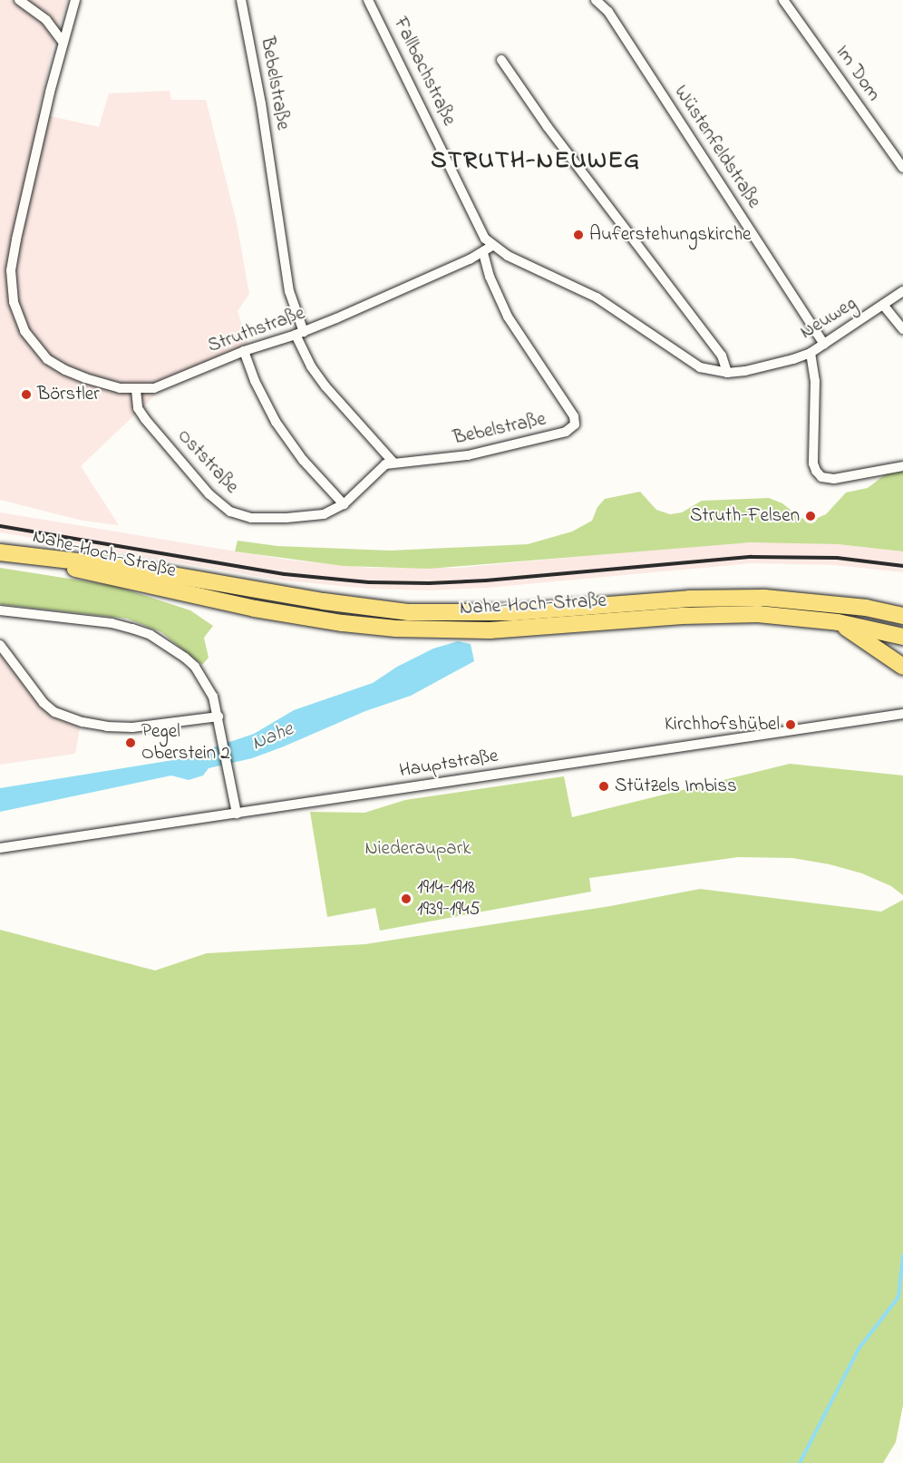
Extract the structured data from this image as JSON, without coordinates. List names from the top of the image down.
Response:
{
  "streets": {
    "main road": ["Nahe-Hoch-Straße"],
    "street": [
      "Fallbachstraße",
      "Im Dom",
      "Bebelstraße",
      "Wüstenfeldstraße",
      "Neuweg",
      "Struthstraße",
      "Oststraße",
      "Hauptstraße"
    ]
  },
  "crossings": [
    ["Fallbachstraße", "Struthstraße"],
    ["Bebelstraße", "Struthstraße"],
    ["Bebelstraße", "Oststraße"],
    ["Wüstenfeldstraße", "Neuweg"],
    ["Struthstraße", "Oststraße"]
  ],
  "districts": ["STRUTH-NEUWEG"],
  "water": ["Nahe"],
  "parks": ["Niederaupark"],
  "places": [
    "Auferstehungskirche",
    "Börstler",
    "Struth-Felsen",
    "Kirchhofshübel",
    "Pegel Oberstein 2",
    "Stützels Imbiss",
    "1914-1918 1939-1945"
  ]
}
